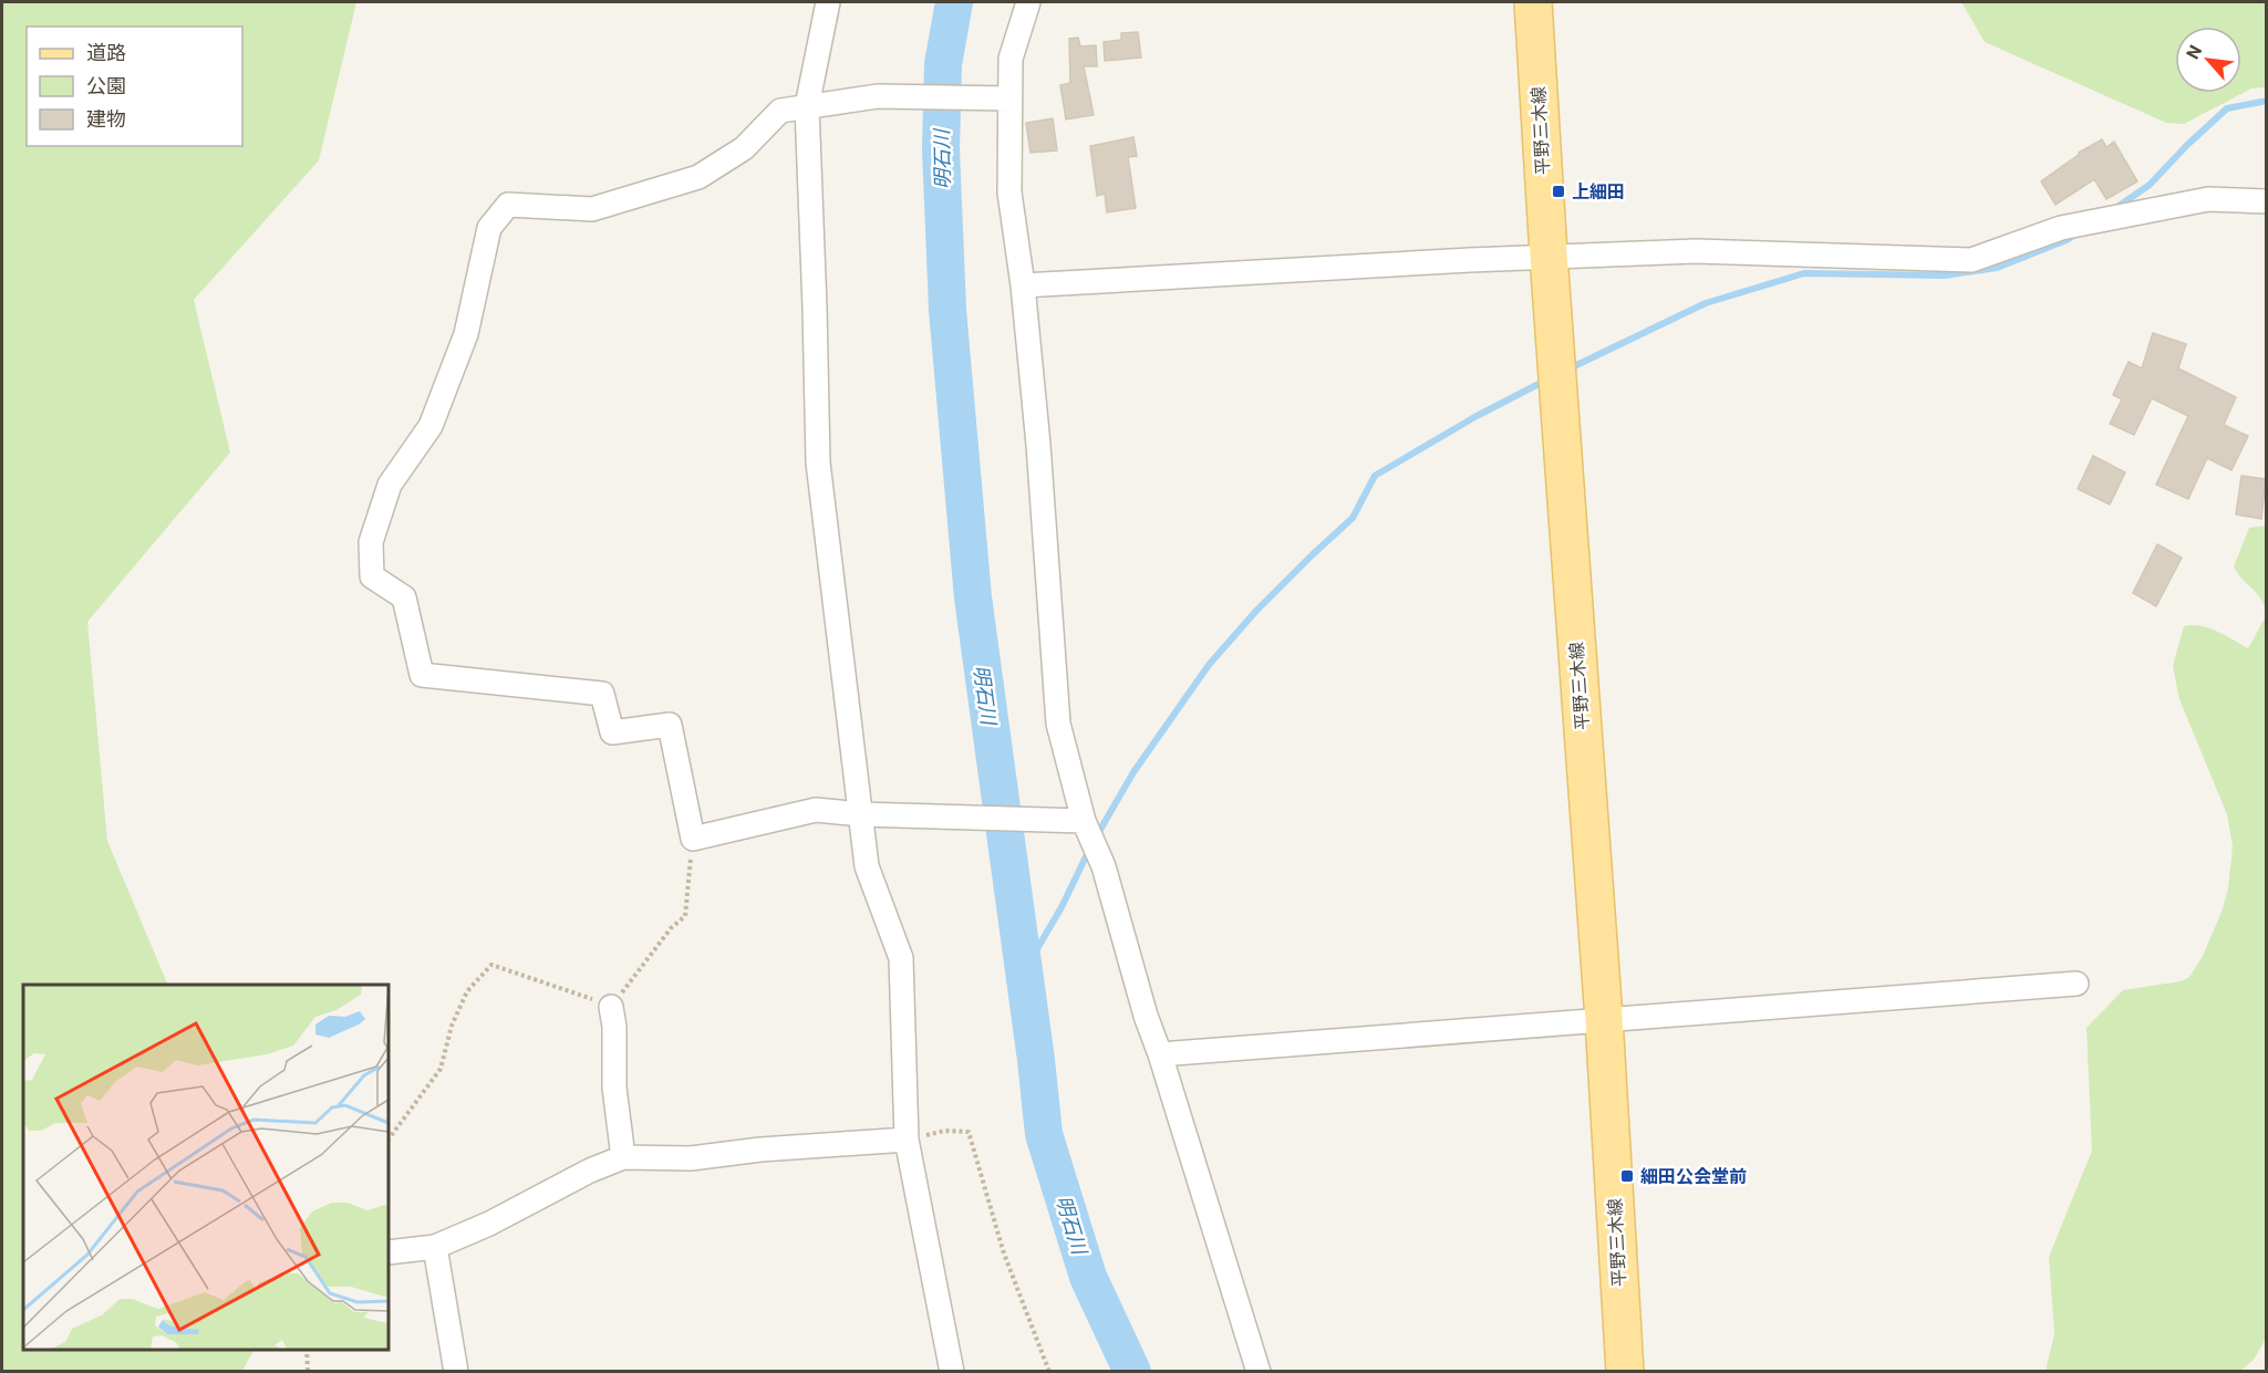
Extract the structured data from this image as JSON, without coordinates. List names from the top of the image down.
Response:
{
  "streets": {
    "main road": ["平野三木線"]
  },
  "water": ["明石川"],
  "places": {
    "transit": ["上細田", "細田公会堂前"]
  },
  "legend": ["道路", "公園", "建物"],
  "north": "top left"
}
